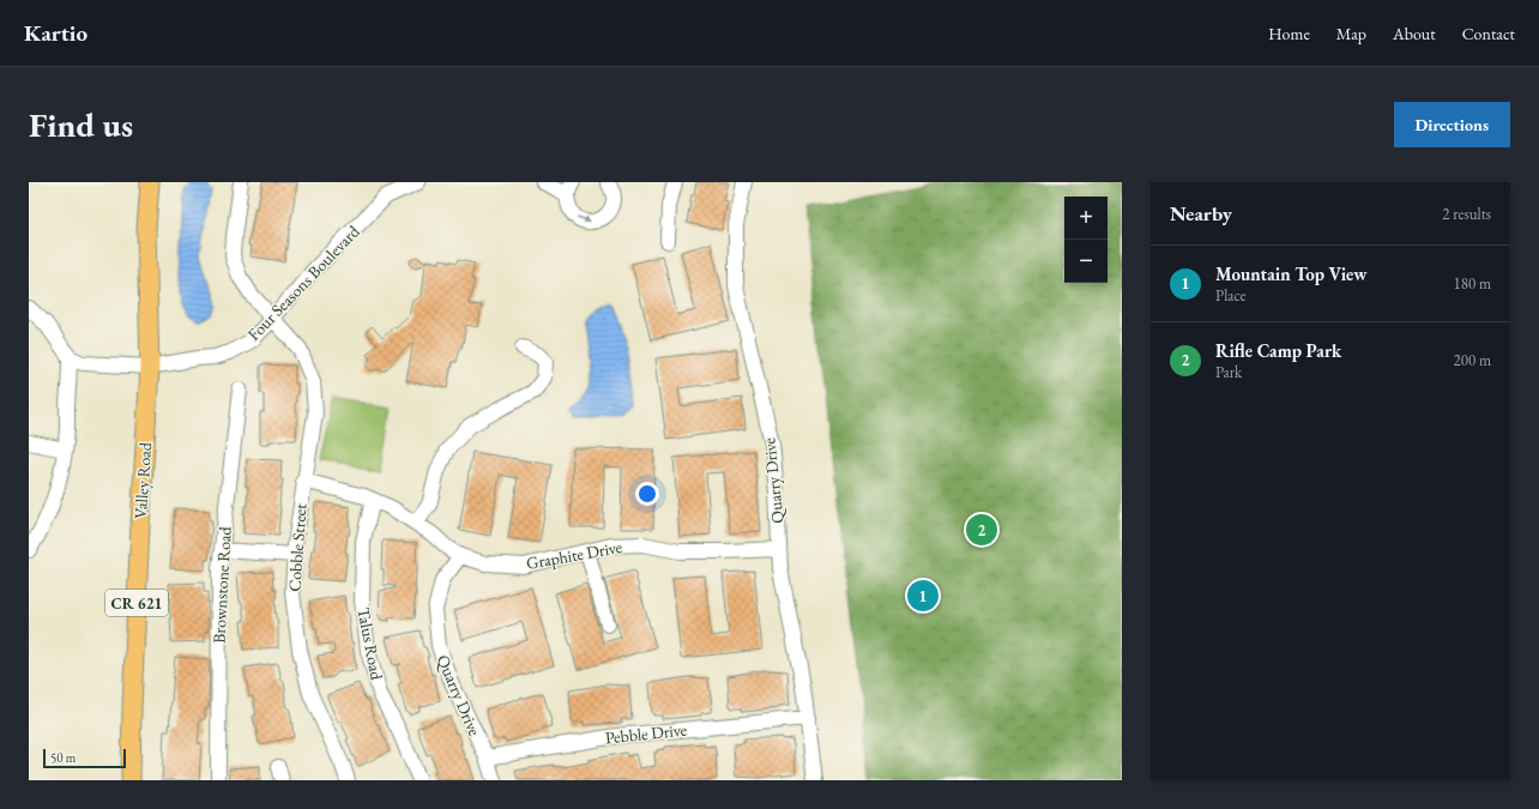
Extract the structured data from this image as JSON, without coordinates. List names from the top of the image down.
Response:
{
  "streets": {
    "main road": ["Valley Road", "CR 621"],
    "street": [
      "Four Seasons Boulevard",
      "Quarry Drive",
      "Cobble Street",
      "Graphite Drive",
      "Brownstone Road",
      "Talus Road",
      "Pebble Drive"
    ]
  },
  "crossings": [
    ["Four Seasons Boulevard", "Valley Road"],
    ["Four Seasons Boulevard", "Cobble Street"],
    ["Quarry Drive", "Graphite Drive"],
    ["Quarry Drive", "Pebble Drive"],
    ["Cobble Street", "Graphite Drive"],
    ["Graphite Drive", "Talus Road"]
  ],
  "scale_bar": "50 m",
  "page": {
    "header": "Kartio",
    "nav": [
      "Home",
      "Map",
      "About",
      "Contact"
    ],
    "buttons": "Directions",
    "title": "Find us",
    "heading": ["Nearby", "2 results"],
    "map_buttons": ["+", "−"],
    "list": [
      {
        "mark": "1",
        "name": "Mountain Top View",
        "note": "Place",
        "value": "180 m"
      },
      {
        "mark": "2",
        "name": "Rifle Camp Park",
        "note": "Park",
        "value": "200 m"
      }
    ],
    "pins": ["2", "1"],
    "scale": "50 m"
  }
}
